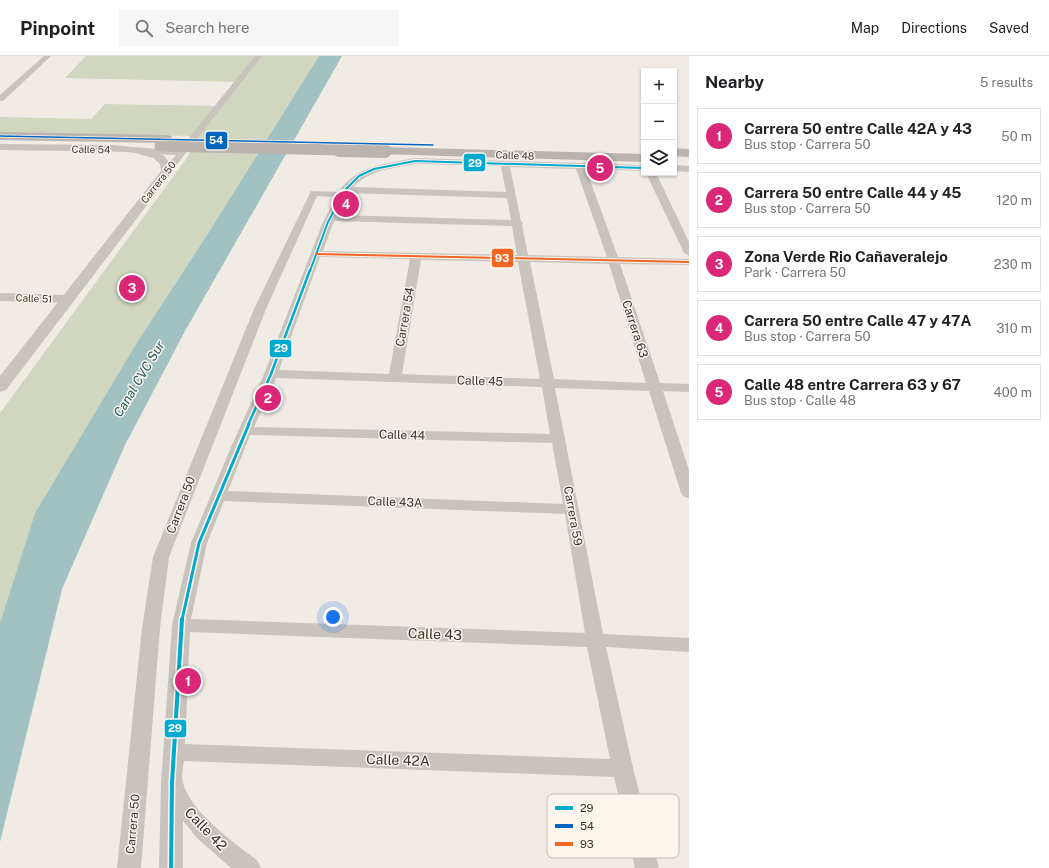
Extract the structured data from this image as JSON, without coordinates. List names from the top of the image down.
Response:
{
  "streets": {
    "main road": ["Calle 54", "Calle 48"],
    "street": [
      "Carrera 50",
      "Calle 51",
      "Carrera 54",
      "Carrera 63",
      "Calle 45",
      "Calle 44",
      "Calle 43A",
      "Carrera 59",
      "Calle 43",
      "Calle 42A",
      "Calle 42"
    ]
  },
  "crossings": [
    ["Calle 54", "Calle 48"],
    ["Calle 54", "Carrera 50"],
    ["Calle 48", "Carrera 50"],
    ["Calle 48", "Carrera 63"],
    ["Calle 48", "Carrera 59"],
    ["Carrera 50", "Calle 51"],
    ["Carrera 54", "Calle 45"],
    ["Carrera 63", "Calle 45"],
    ["Calle 45", "Carrera 59"],
    ["Calle 44", "Carrera 59"],
    ["Calle 43A", "Carrera 59"],
    ["Carrera 59", "Calle 43"],
    ["Carrera 59", "Calle 42A"]
  ],
  "water": ["Canal CVC Sur"],
  "lines": ["transit line 54", "transit line 29", "transit line 93"],
  "legend": ["29", "54", "93"],
  "page": {
    "header": "Pinpoint",
    "search": "Search here",
    "nav": ["Map", "Directions", "Saved"],
    "heading": ["Nearby", "5 results"],
    "map_buttons": ["+", "−"],
    "list": [
      {
        "mark": "1",
        "name": "Carrera 50 entre Calle 42A y 43",
        "note": "Bus stop · Carrera 50",
        "value": "50 m"
      },
      {
        "mark": "2",
        "name": "Carrera 50 entre Calle 44 y 45",
        "note": "Bus stop · Carrera 50",
        "value": "120 m"
      },
      {
        "mark": "3",
        "name": "Zona Verde Rio Cañaveralejo",
        "note": "Park · Carrera 50",
        "value": "230 m"
      },
      {
        "mark": "4",
        "name": "Carrera 50 entre Calle 47 y 47A",
        "note": "Bus stop · Carrera 50",
        "value": "310 m"
      },
      {
        "mark": "5",
        "name": "Calle 48 entre Carrera 63 y 67",
        "note": "Bus stop · Calle 48",
        "value": "400 m"
      }
    ],
    "pins": [
      "5",
      "4",
      "3",
      "2",
      "1"
    ]
  }
}
